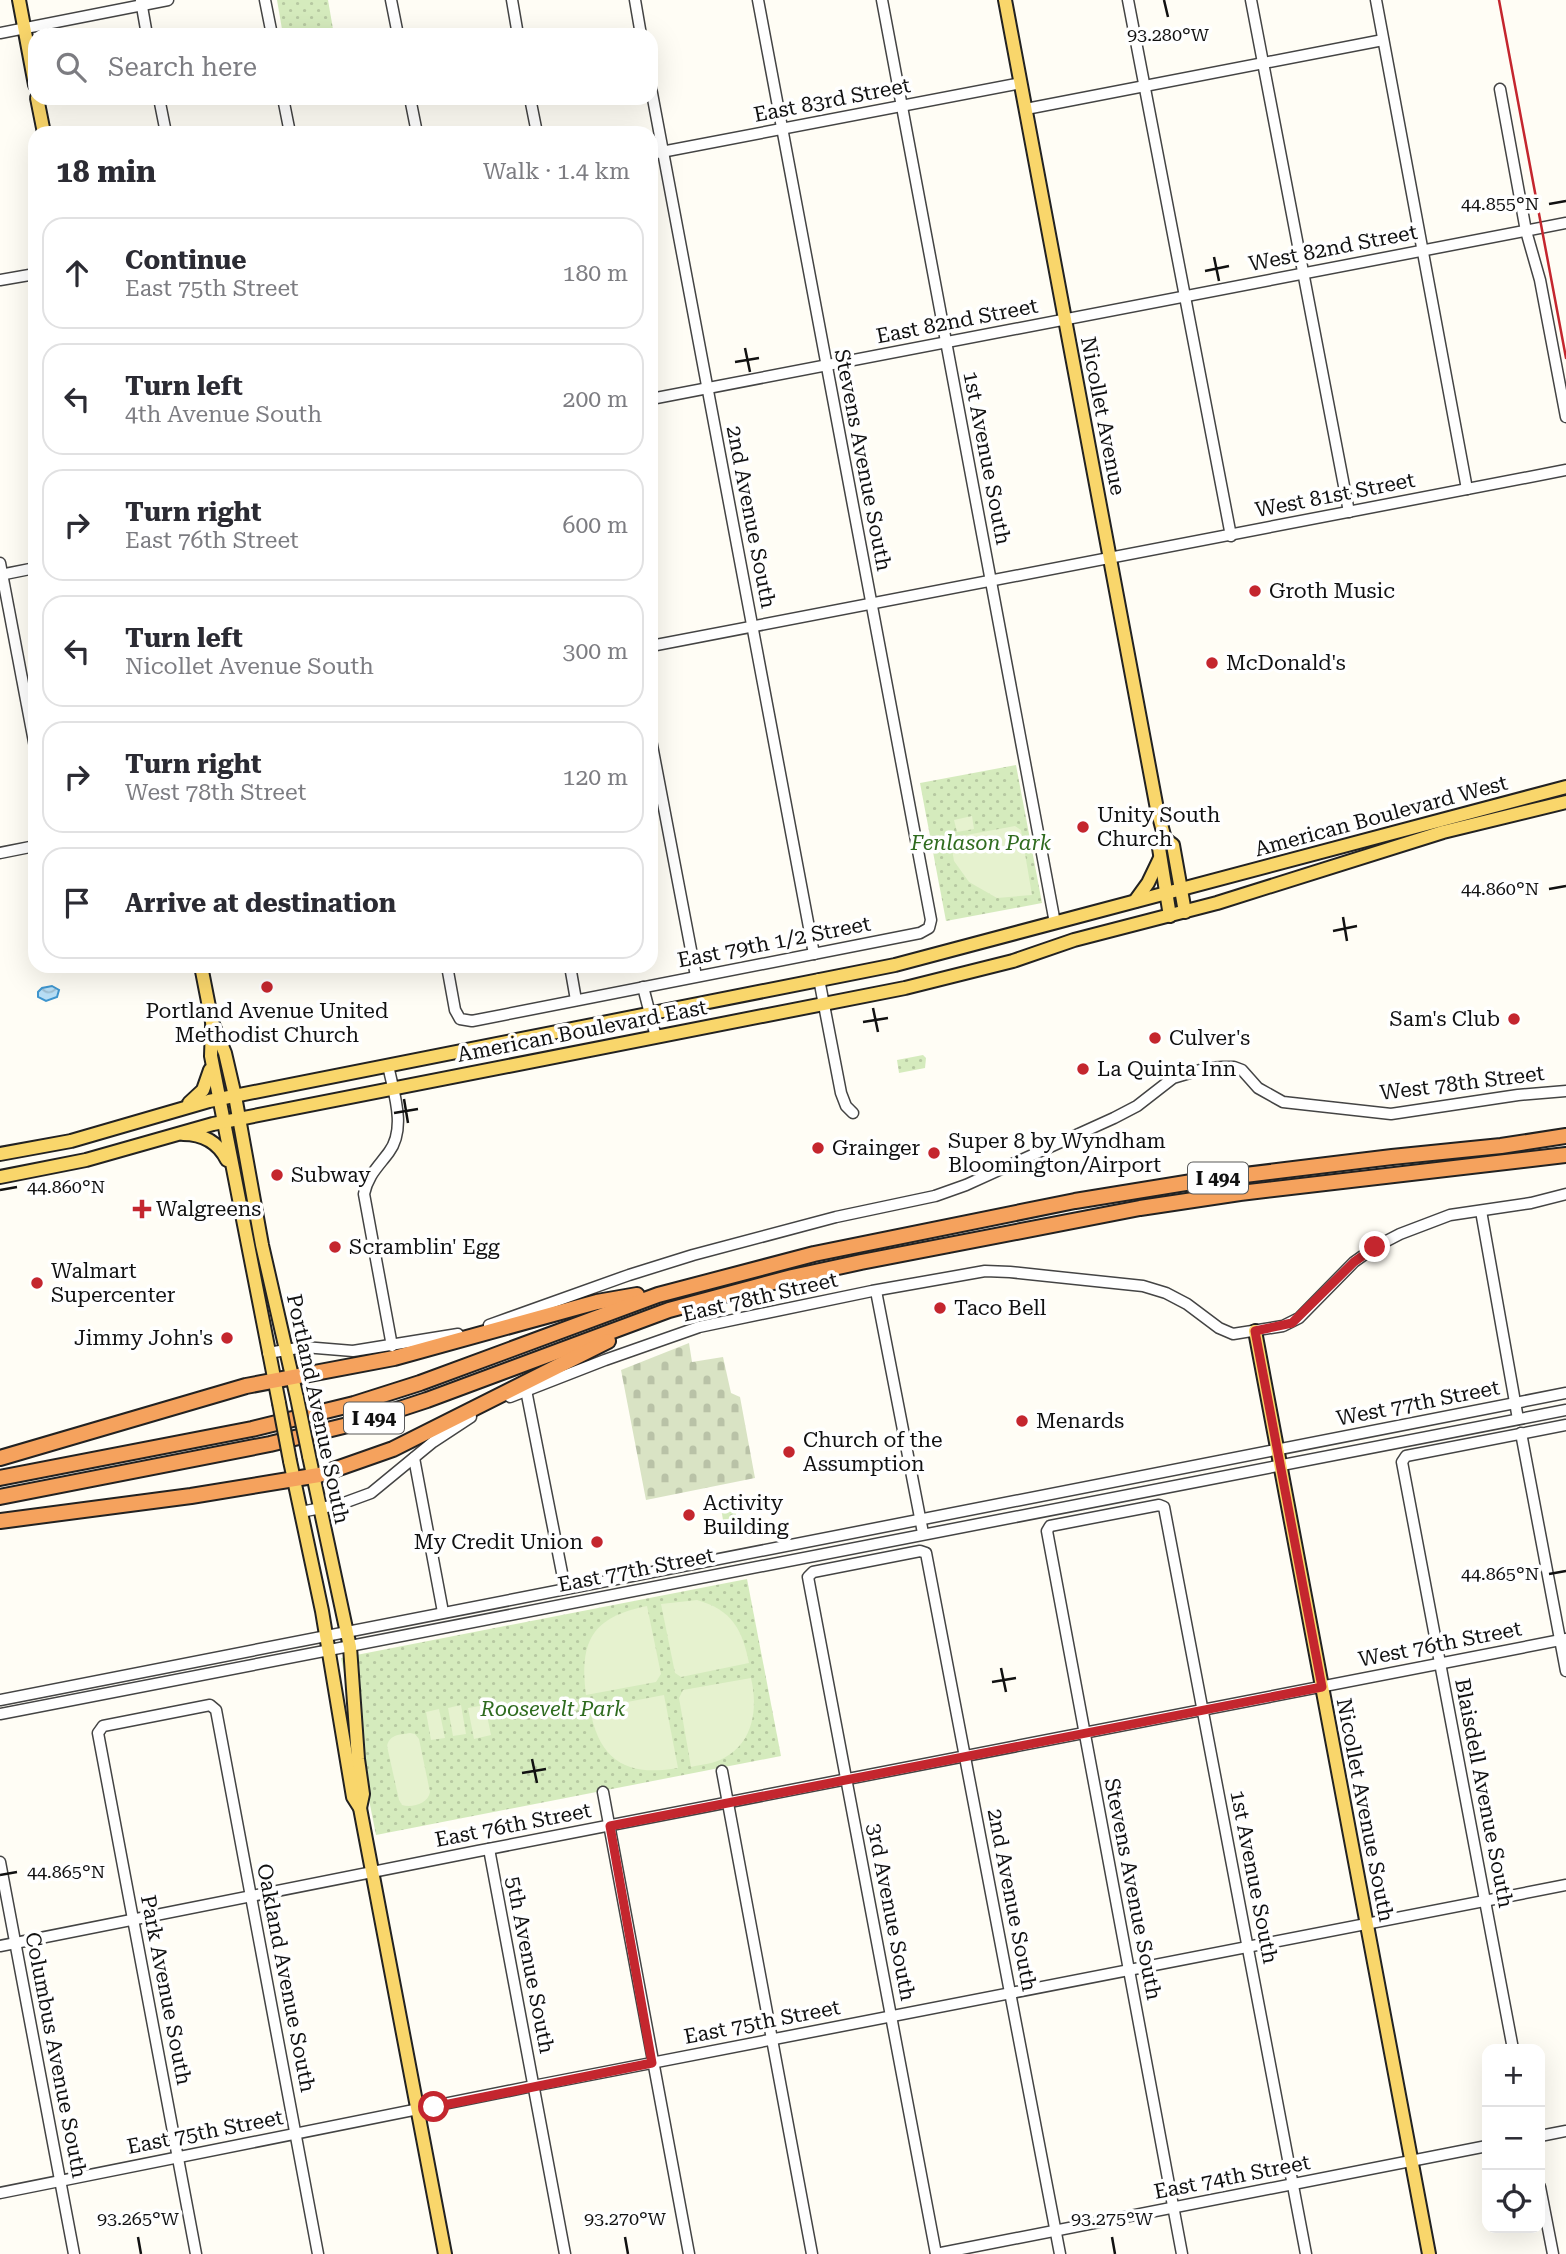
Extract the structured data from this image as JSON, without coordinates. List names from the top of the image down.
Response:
{
  "streets": {
    "highway": ["I 494"],
    "main road": [
      "Nicollet Avenue",
      "American Boulevard West",
      "American Boulevard East",
      "Portland Avenue South",
      "Nicollet Avenue South"
    ],
    "street": [
      "East 83rd Street",
      "West 82nd Street",
      "East 82nd Street",
      "1st Avenue South",
      "Stevens Avenue South",
      "West 81st Street",
      "2nd Avenue South",
      "East 79th 1/2 Street",
      "West 78th Street",
      "East 78th Street",
      "West 77th Street",
      "East 77th Street",
      "West 76th Street",
      "Blaisdell Avenue South",
      "East 76th Street",
      "3rd Avenue South",
      "5th Avenue South",
      "Oakland Avenue South",
      "Park Avenue South",
      "East 75th Street",
      "Columbus Avenue South",
      "East 74th Street"
    ]
  },
  "crossings": [
    ["East 83rd Street", "Nicollet Avenue"],
    ["East 83rd Street", "1st Avenue South"],
    ["East 83rd Street", "Stevens Avenue South"],
    ["East 83rd Street", "2nd Avenue South"],
    ["West 82nd Street", "East 82nd Street"],
    ["West 82nd Street", "Nicollet Avenue"],
    ["East 82nd Street", "Nicollet Avenue"],
    ["East 82nd Street", "1st Avenue South"],
    ["East 82nd Street", "Stevens Avenue South"],
    ["East 82nd Street", "2nd Avenue South"],
    ["Nicollet Avenue", "West 81st Street"],
    ["Nicollet Avenue", "American Boulevard West"],
    ["Nicollet Avenue", "American Boulevard East"],
    ["1st Avenue South", "Stevens Avenue South"],
    ["1st Avenue South", "West 81st Street"],
    ["1st Avenue South", "American Boulevard East"],
    ["1st Avenue South", "East 76th Street"],
    ["1st Avenue South", "East 75th Street"],
    ["1st Avenue South", "East 74th Street"],
    ["Stevens Avenue South", "West 81st Street"],
    ["Stevens Avenue South", "East 79th 1/2 Street"],
    ["Stevens Avenue South", "East 76th Street"],
    ["Stevens Avenue South", "East 75th Street"],
    ["Stevens Avenue South", "East 74th Street"],
    ["West 81st Street", "2nd Avenue South"],
    ["2nd Avenue South", "East 79th 1/2 Street"],
    ["2nd Avenue South", "East 76th Street"],
    ["2nd Avenue South", "3rd Avenue South"],
    ["2nd Avenue South", "East 75th Street"],
    ["2nd Avenue South", "East 74th Street"],
    ["American Boulevard West", "American Boulevard East"],
    ["American Boulevard East", "Portland Avenue South"],
    ["East 78th Street", "Portland Avenue South"],
    ["East 78th Street", "Nicollet Avenue South"],
    ["West 77th Street", "East 77th Street"],
    ["West 77th Street", "Nicollet Avenue South"],
    ["Portland Avenue South", "East 77th Street"],
    ["Portland Avenue South", "East 76th Street"],
    ["Portland Avenue South", "East 75th Street"],
    ["East 77th Street", "Nicollet Avenue South"],
    ["West 76th Street", "Blaisdell Avenue South"],
    ["West 76th Street", "Nicollet Avenue South"],
    ["West 76th Street", "East 76th Street"],
    ["Blaisdell Avenue South", "East 75th Street"],
    ["Nicollet Avenue South", "East 76th Street"],
    ["Nicollet Avenue South", "East 75th Street"],
    ["Nicollet Avenue South", "East 74th Street"],
    ["East 76th Street", "3rd Avenue South"],
    ["East 76th Street", "5th Avenue South"],
    ["East 76th Street", "Oakland Avenue South"],
    ["East 76th Street", "Park Avenue South"],
    ["East 76th Street", "Columbus Avenue South"],
    ["3rd Avenue South", "East 75th Street"],
    ["3rd Avenue South", "East 74th Street"],
    ["5th Avenue South", "East 75th Street"],
    ["Oakland Avenue South", "Park Avenue South"],
    ["Oakland Avenue South", "East 75th Street"],
    ["Park Avenue South", "East 75th Street"],
    ["East 75th Street", "Columbus Avenue South"]
  ],
  "parks": ["Fenlason Park", "Roosevelt Park"],
  "places": {
    "other": [
      "Groth Music",
      "McDonald's",
      "Unity South Church",
      "Portland Avenue United Methodist Church",
      "Sam's Club",
      "Culver's",
      "La Quinta Inn",
      "Grainger",
      "Super 8 by Wyndham Bloomington/Airport",
      "Subway",
      "Scramblin' Egg",
      "Walmart Supercenter",
      "Taco Bell",
      "Jimmy John's",
      "Menards",
      "Church of the Assumption",
      "Activity Building",
      "My Credit Union"
    ],
    "health": ["Walgreens"]
  },
  "page": {
    "search": "Search here",
    "heading": ["18 min", "Walk · 1.4 km"],
    "list": [
      ["Continue", "East 75th Street", "180 m"],
      ["Turn left", "4th Avenue South", "200 m"],
      ["Turn right", "East 76th Street", "600 m"],
      ["Turn left", "Nicollet Avenue South", "300 m"],
      ["Turn right", "West 78th Street", "120 m"],
      "Arrive at destination"
    ],
    "map_buttons": ["+", "−"]
  },
  "coordinates": [
    "93.280°W",
    "44.855°N",
    "44.860°N",
    "44.865°N",
    "93.265°W",
    "93.270°W",
    "93.275°W"
  ]
}
